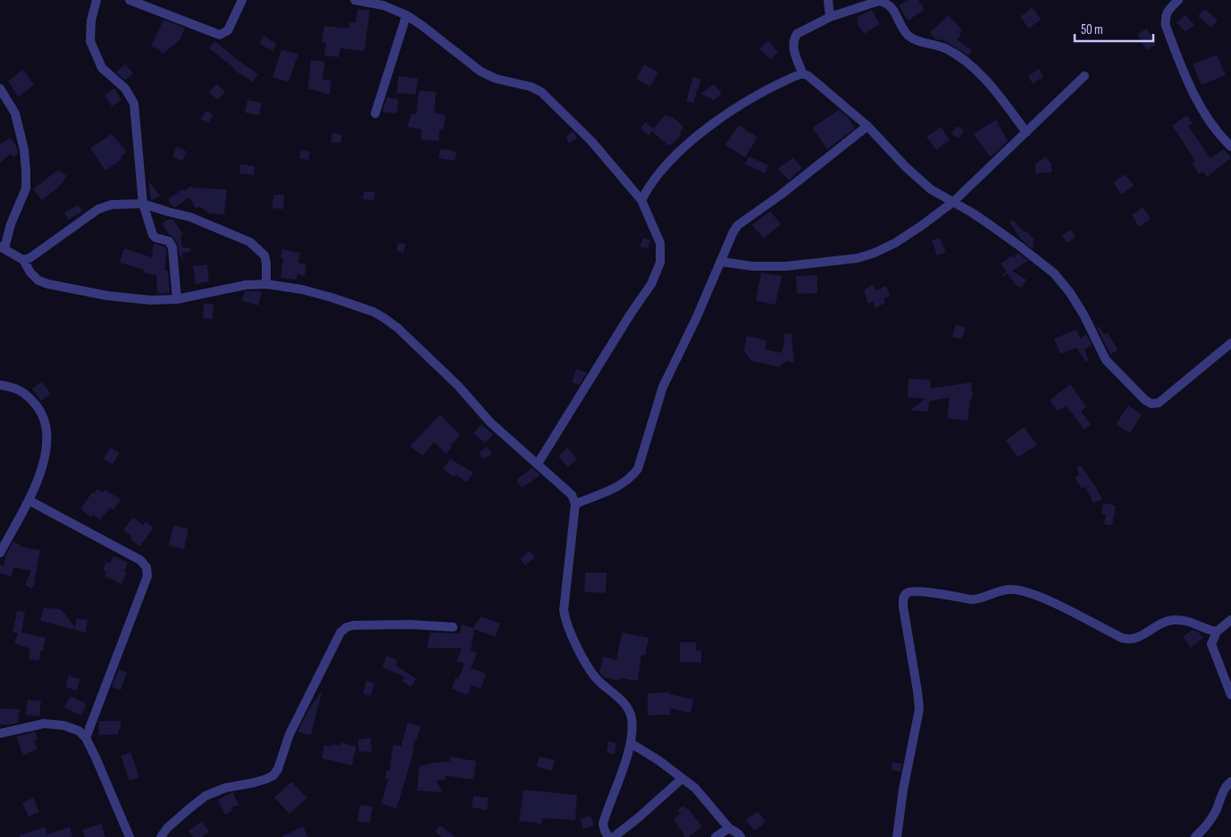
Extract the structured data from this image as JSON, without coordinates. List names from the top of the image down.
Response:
{
  "scale_bar": "50 m"
}
